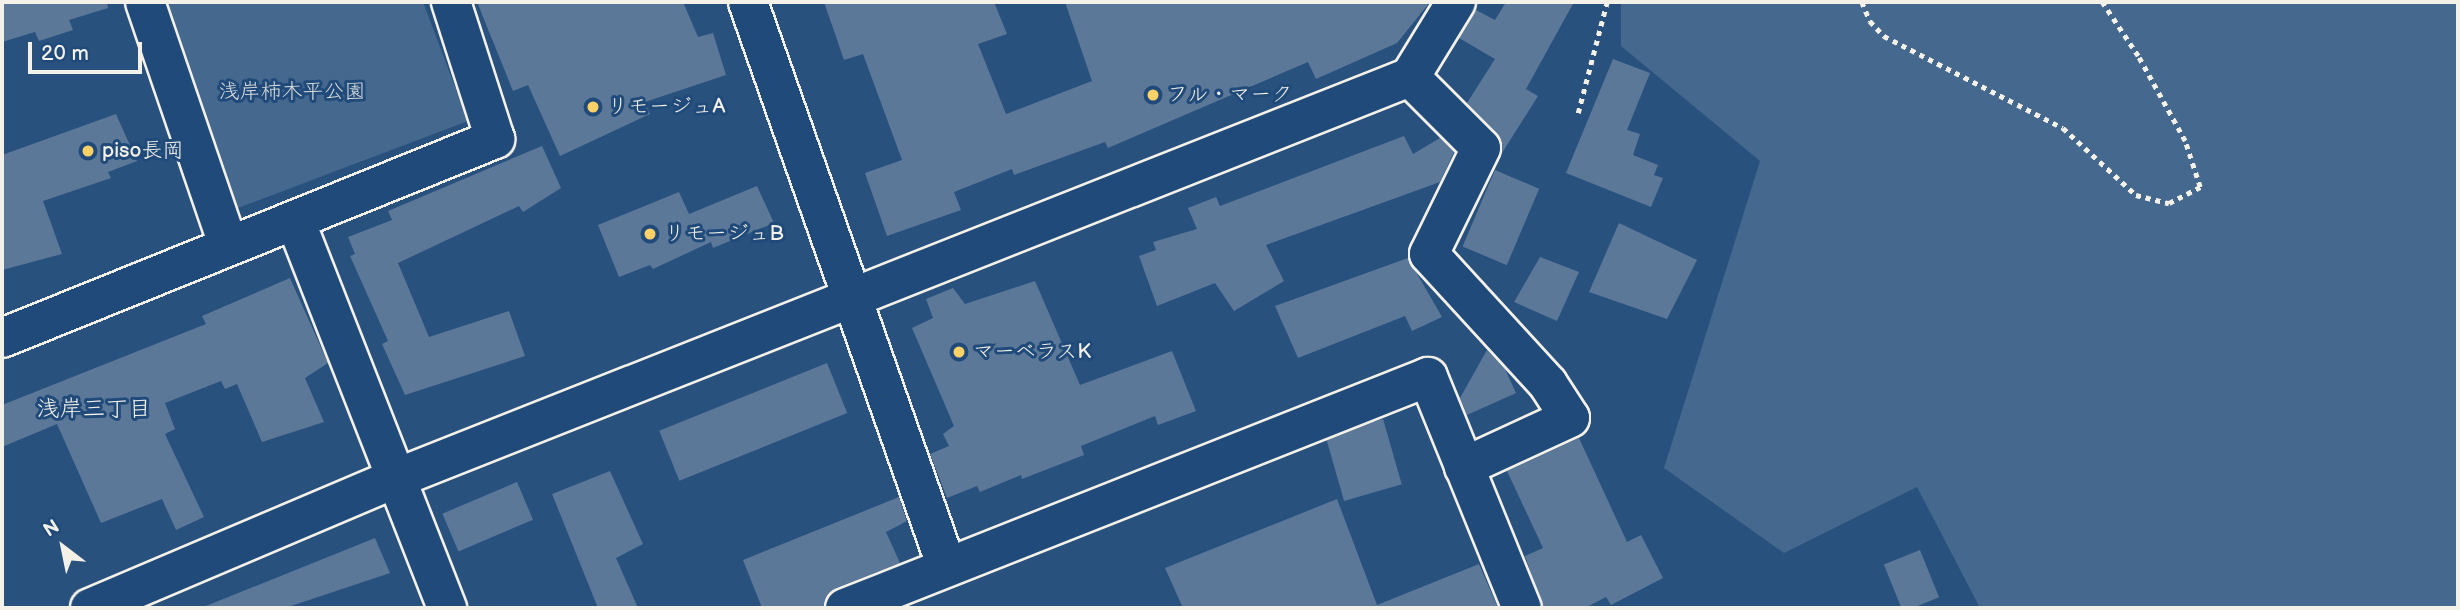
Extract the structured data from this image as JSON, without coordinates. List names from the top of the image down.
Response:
{
  "districts": ["浅岸三丁目"],
  "parks": ["浅岸柿木平公園"],
  "places": [
    "フル・マーク",
    "リモージュA",
    "piso長岡",
    "リモージュB",
    "マーベラスK"
  ],
  "scale_bar": "20 m",
  "north": "top left"
}
